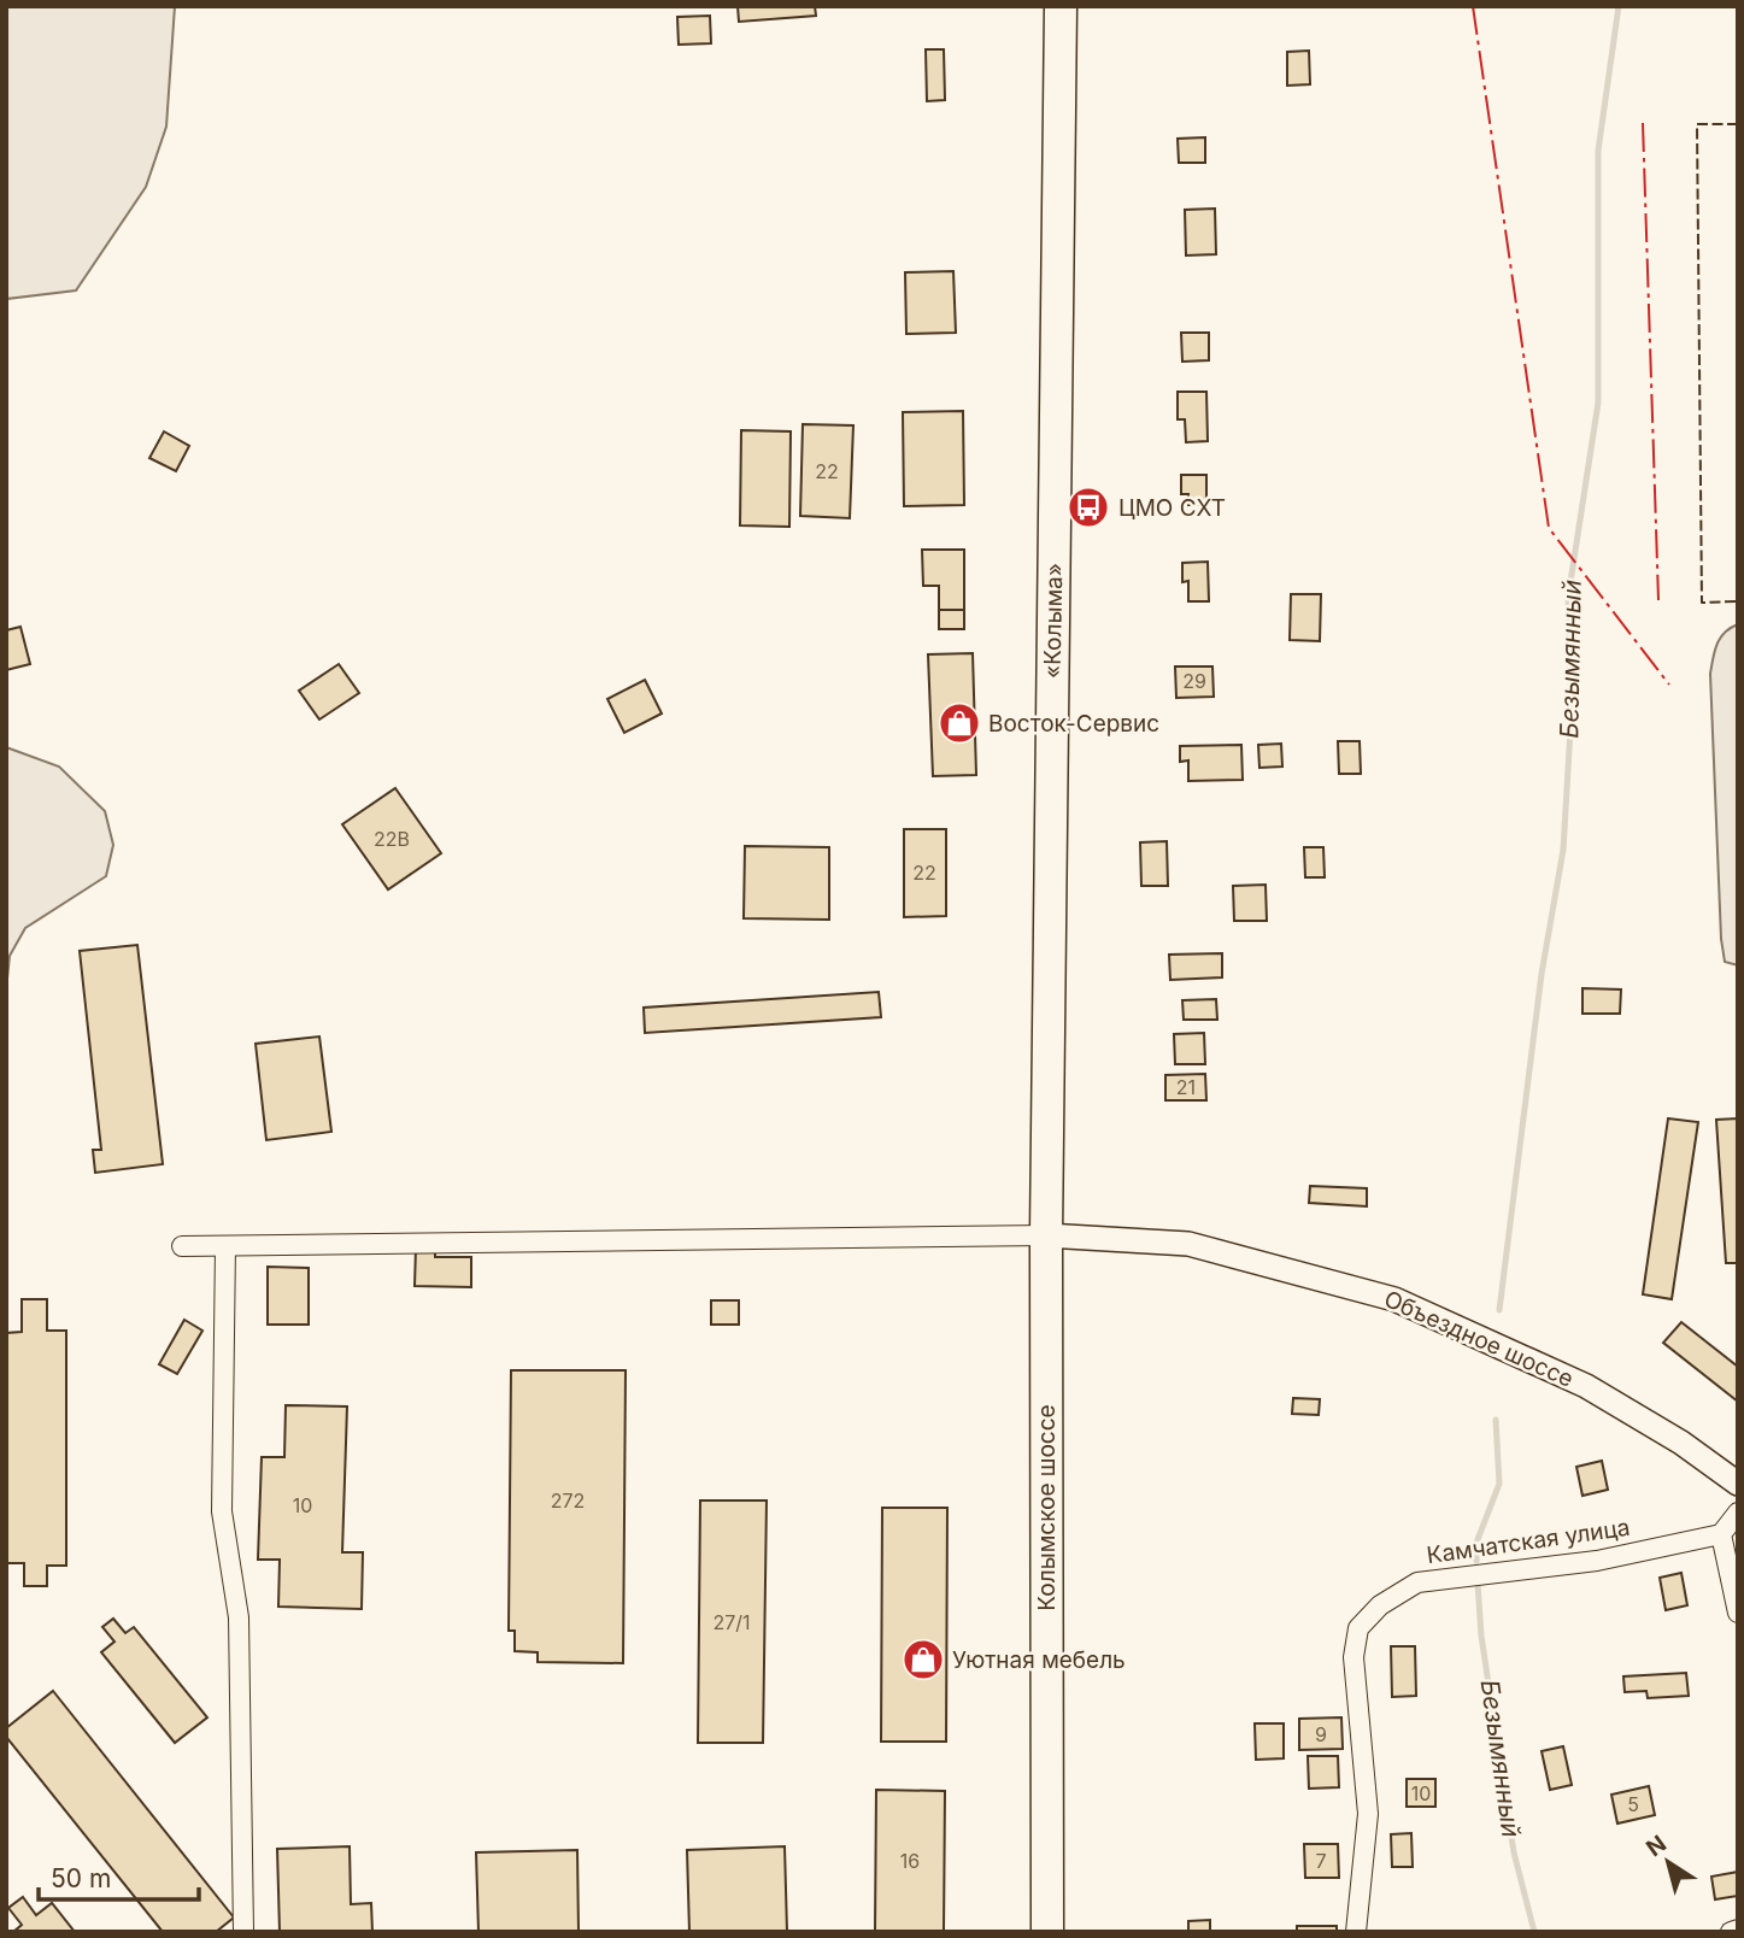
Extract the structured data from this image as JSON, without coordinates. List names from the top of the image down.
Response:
{
  "streets": {
    "highway": ["«Колыма»", "Колымское шоссе"],
    "street": ["Объездное шоссе", "Камчатская улица"]
  },
  "crossings": [
    ["«Колыма»", "Объездное шоссе"],
    ["«Колыма»", "Колымское шоссе"],
    ["Объездное шоссе", "Колымское шоссе"]
  ],
  "water": ["Безымянный"],
  "places": {
    "bus stop": ["ЦМО СХТ"],
    "shop": ["Восток-Сервис", "Уютная мебель"]
  },
  "house_numbers": [
    "22",
    "29",
    "22В",
    "22",
    "21",
    "272",
    "10",
    "27/1",
    "9",
    "10",
    "5",
    "16",
    "7"
  ],
  "scale_bar": "50 m",
  "north": "top left"
}
